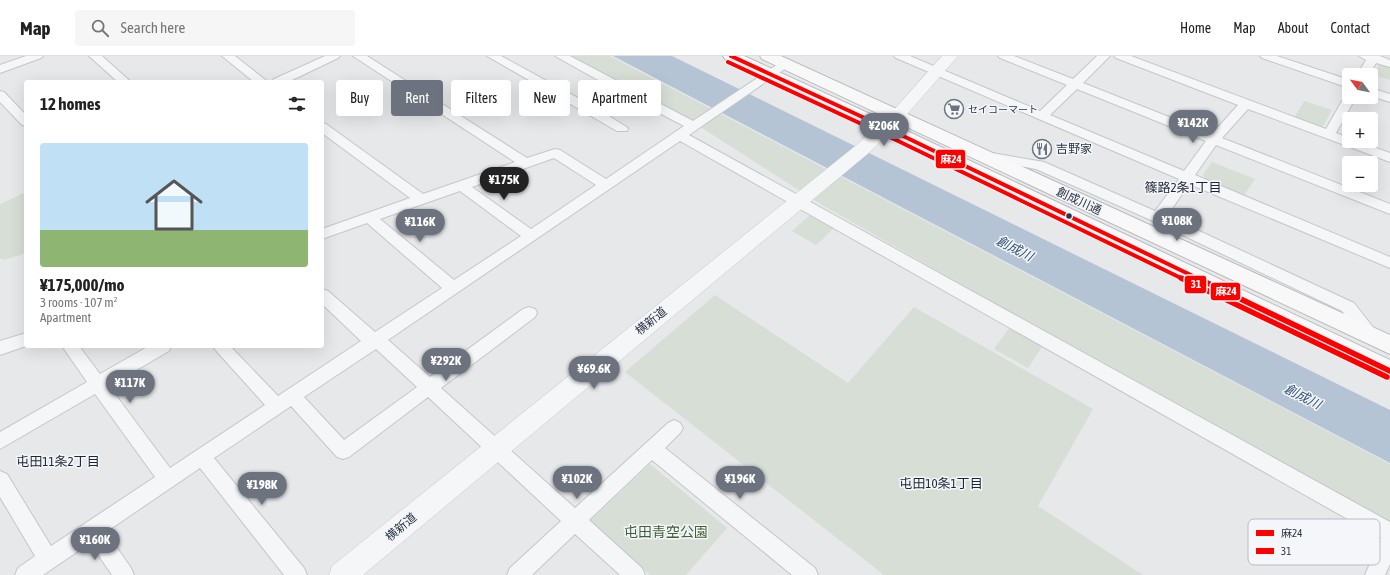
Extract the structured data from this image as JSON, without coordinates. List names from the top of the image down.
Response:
{
  "streets": {
    "highway": ["創成川通"],
    "street": ["横新道"]
  },
  "crossings": [
    ["創成川通", "横新道"]
  ],
  "districts": ["篠路2条1丁目", "屯田11条2丁目", "屯田10条1丁目"],
  "water": ["創成川"],
  "parks": ["屯田青空公園"],
  "places": {
    "supermarket": ["セイコーマート"],
    "restaurant": ["吉野家"]
  },
  "lines": ["transit line 麻24", "transit line 31"],
  "legend": ["麻24", "31"],
  "north": "top left",
  "page": {
    "header": "Map",
    "search": "Search here",
    "nav": [
      "Home",
      "Map",
      "About",
      "Contact"
    ],
    "map_buttons": ["+", "−"],
    "chip": [
      "Buy",
      "Rent",
      "Filters",
      "New",
      "Apartment"
    ],
    "heading": "12 homes",
    "price": [
      "¥142K",
      "¥206K",
      "¥175K",
      "¥108K",
      "¥116K",
      "¥292K",
      "¥69.6K",
      "¥117K",
      "¥102K",
      "¥196K",
      "¥198K",
      "¥160K"
    ],
    "list": [
      {
        "name": "¥175,000/mo",
        "note": "3 rooms · 107 m² · Apartment"
      }
    ]
  }
}
